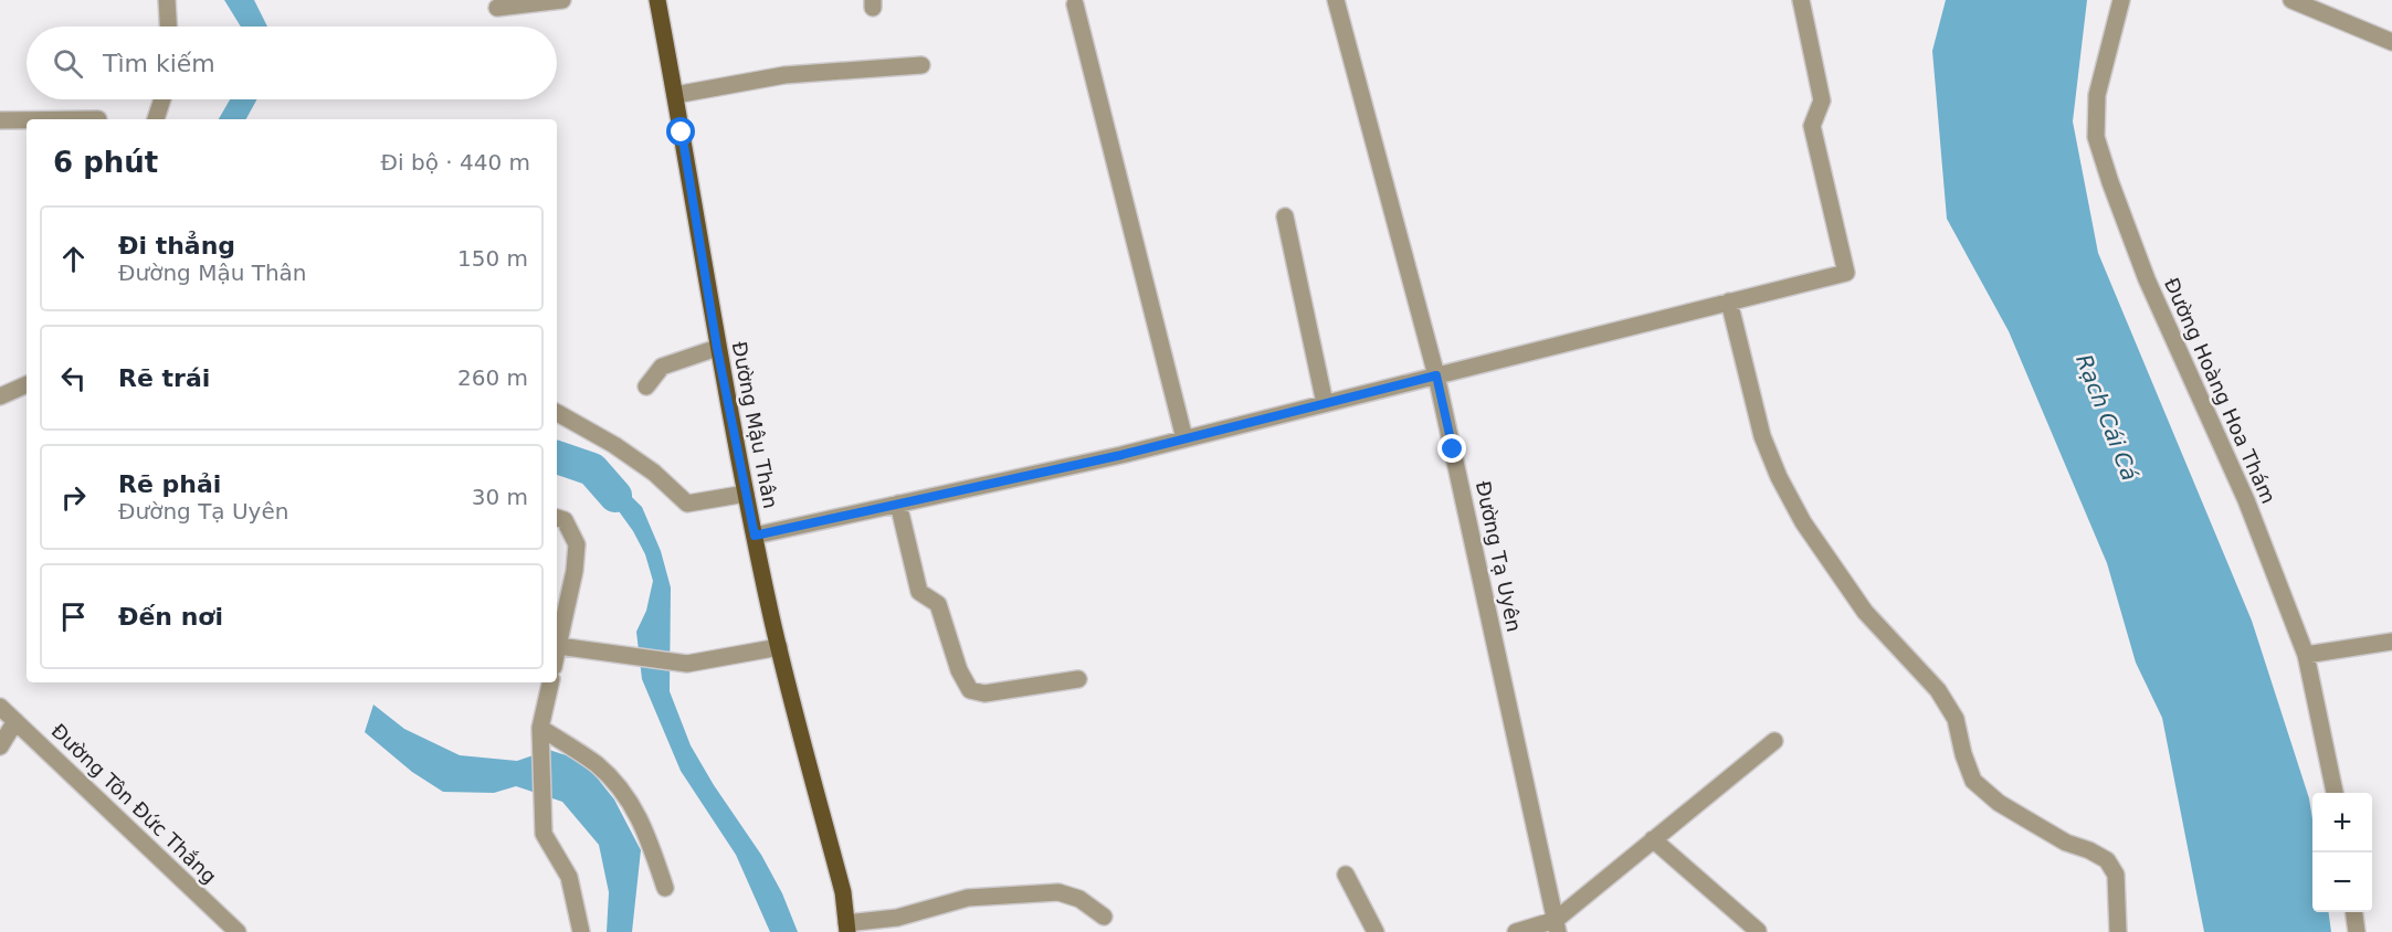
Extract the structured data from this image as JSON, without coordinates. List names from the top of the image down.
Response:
{
  "streets": {
    "main road": ["Đường Mậu Thân"],
    "street": ["Đường Hoàng Hoa Thám", "Đường Tạ Uyên", "Đường Tôn Đức Thắng"]
  },
  "water": ["Rạch Cái Cá"],
  "page": {
    "search": "Tìm kiếm",
    "heading": ["6 phút", "Đi bộ · 440 m"],
    "list": [
      ["Đi thẳng", "Đường Mậu Thân", "150 m"],
      ["Rẽ trái", "260 m"],
      ["Rẽ phải", "Đường Tạ Uyên", "30 m"],
      "Đến nơi"
    ],
    "map_buttons": ["+", "−"]
  }
}
